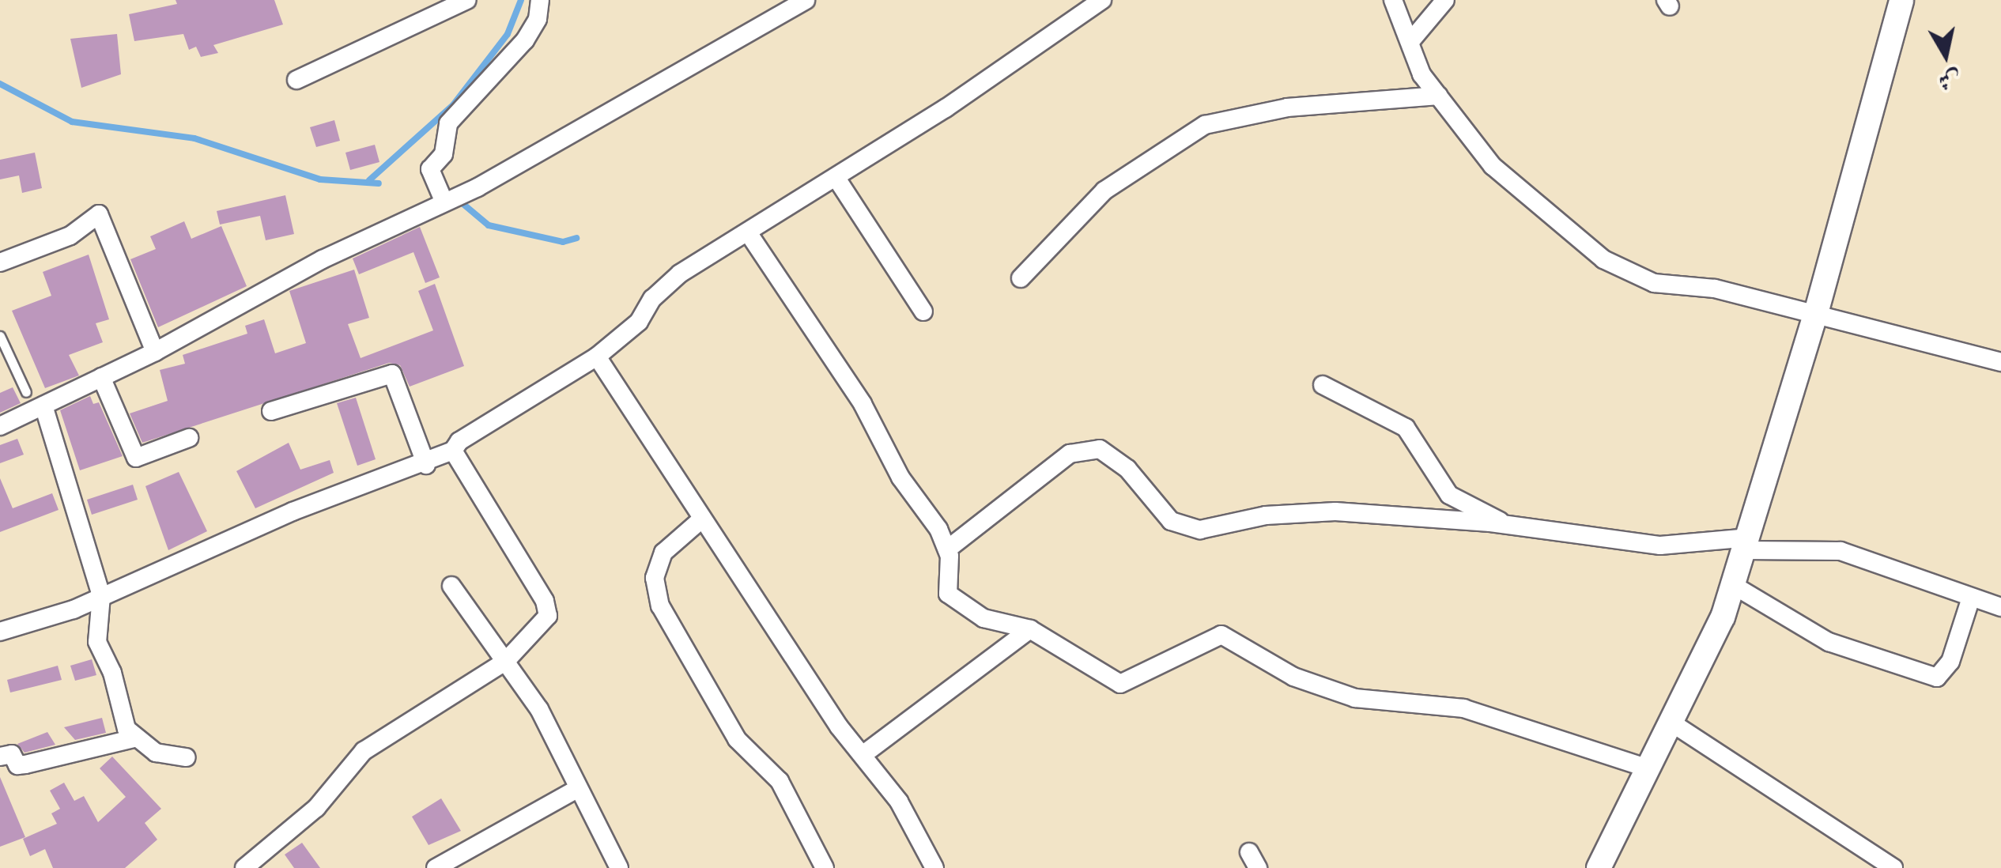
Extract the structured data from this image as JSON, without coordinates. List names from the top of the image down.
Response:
{
  "north": "bottom"
}
